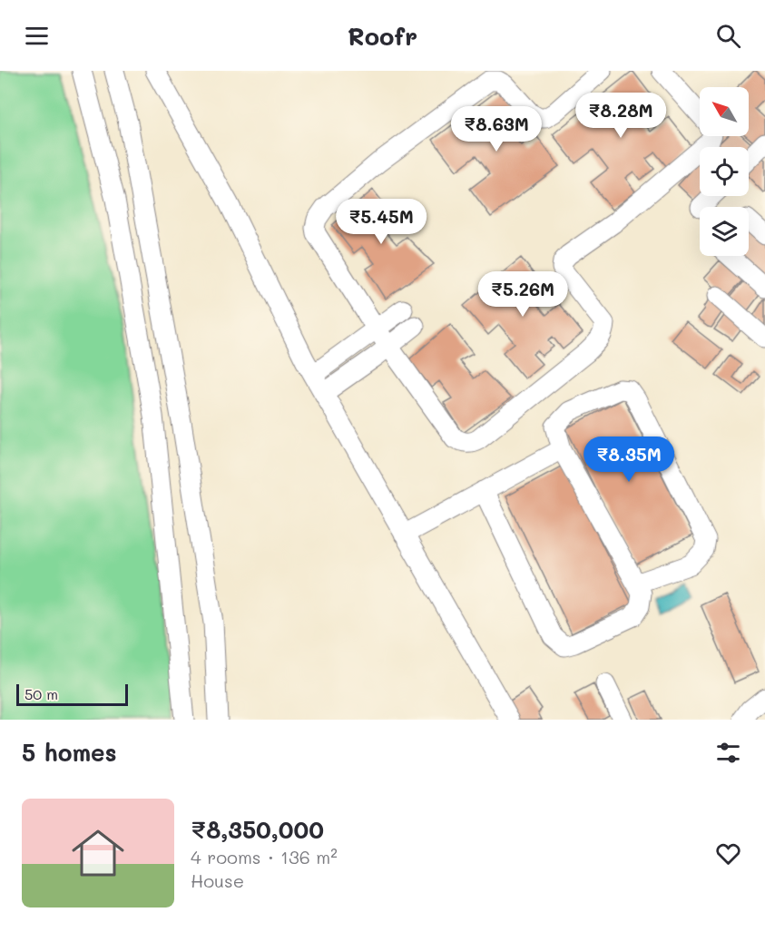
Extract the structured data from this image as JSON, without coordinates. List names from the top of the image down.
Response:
{
  "scale_bar": "50 m",
  "north": "top left",
  "page": {
    "header": "Roofr",
    "price": [
      "₹8.28M",
      "₹8.63M",
      "₹5.45M",
      "₹5.26M",
      "₹8.35M"
    ],
    "scale": "50 m",
    "heading": "5 homes",
    "list": [
      {
        "name": "₹8,350,000",
        "note": "4 rooms · 136 m² · House"
      }
    ]
  }
}
